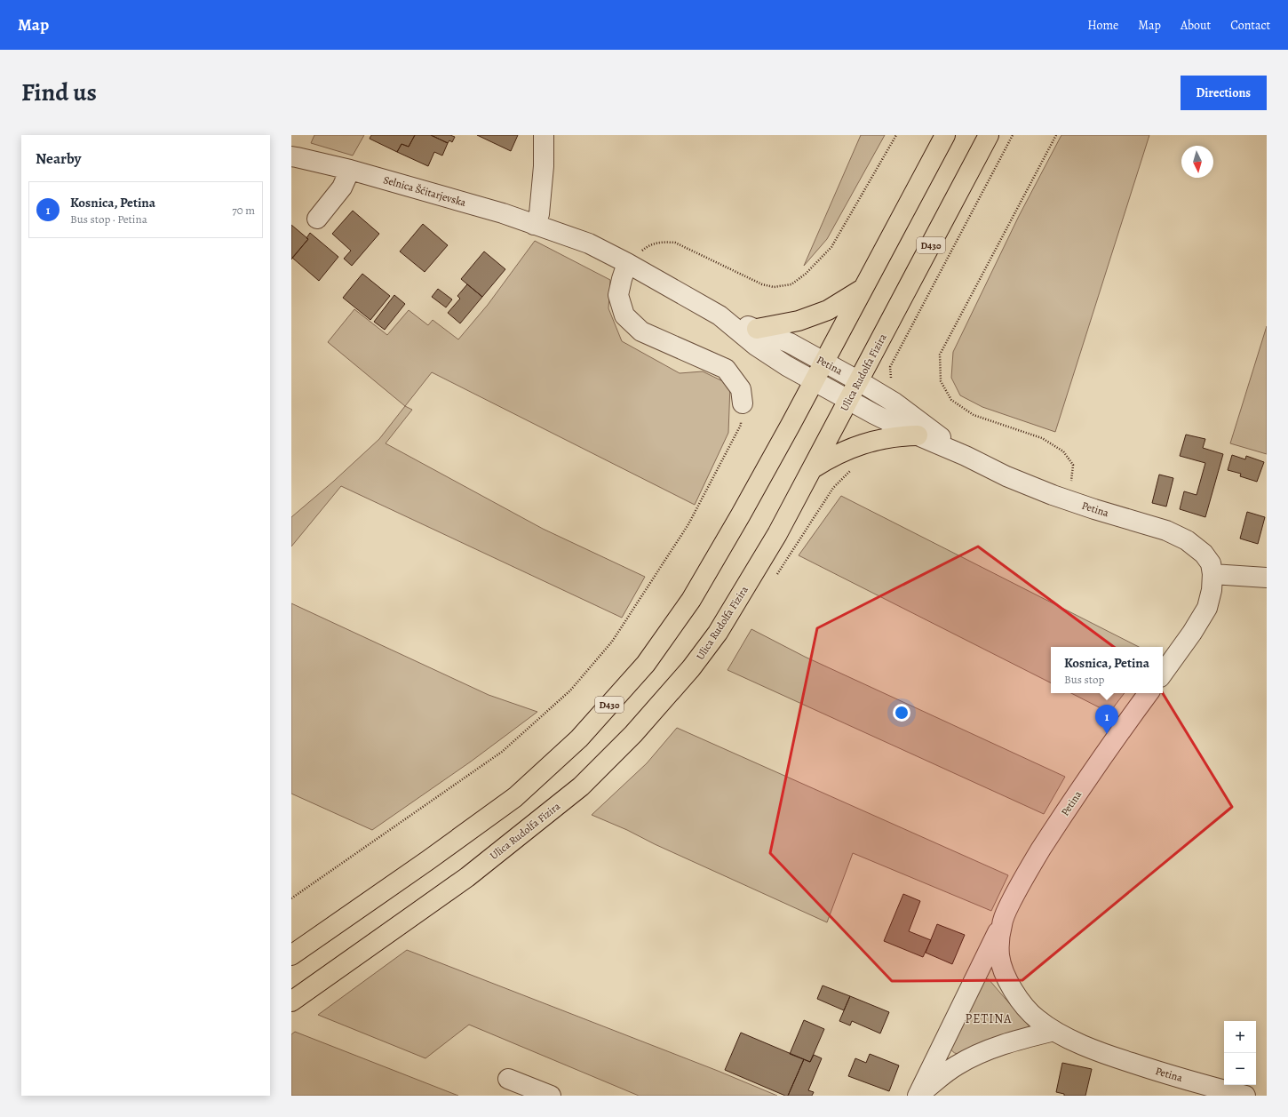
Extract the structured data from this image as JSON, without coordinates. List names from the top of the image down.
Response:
{
  "streets": {
    "main road": ["D430", "Ulica Rudolfa Fizira"],
    "street": ["Selnica Šćitarjevska", "Petina"]
  },
  "crossings": [
    ["Selnica Šćitarjevska", "Petina"],
    ["D430", "Petina"],
    ["Petina", "Ulica Rudolfa Fizira"]
  ],
  "districts": ["PETINA"],
  "north": "bottom",
  "page": {
    "header": "Map",
    "nav": [
      "Home",
      "Map",
      "About",
      "Contact"
    ],
    "title": "Find us",
    "buttons": "Directions",
    "heading": "Nearby",
    "list": [
      {
        "mark": "1",
        "name": "Kosnica, Petina",
        "note": "Bus stop · Petina",
        "value": "70 m"
      }
    ],
    "popup": ["Kosnica, Petina", "Bus stop"],
    "pins": "1",
    "map_buttons": ["+", "−"]
  }
}
